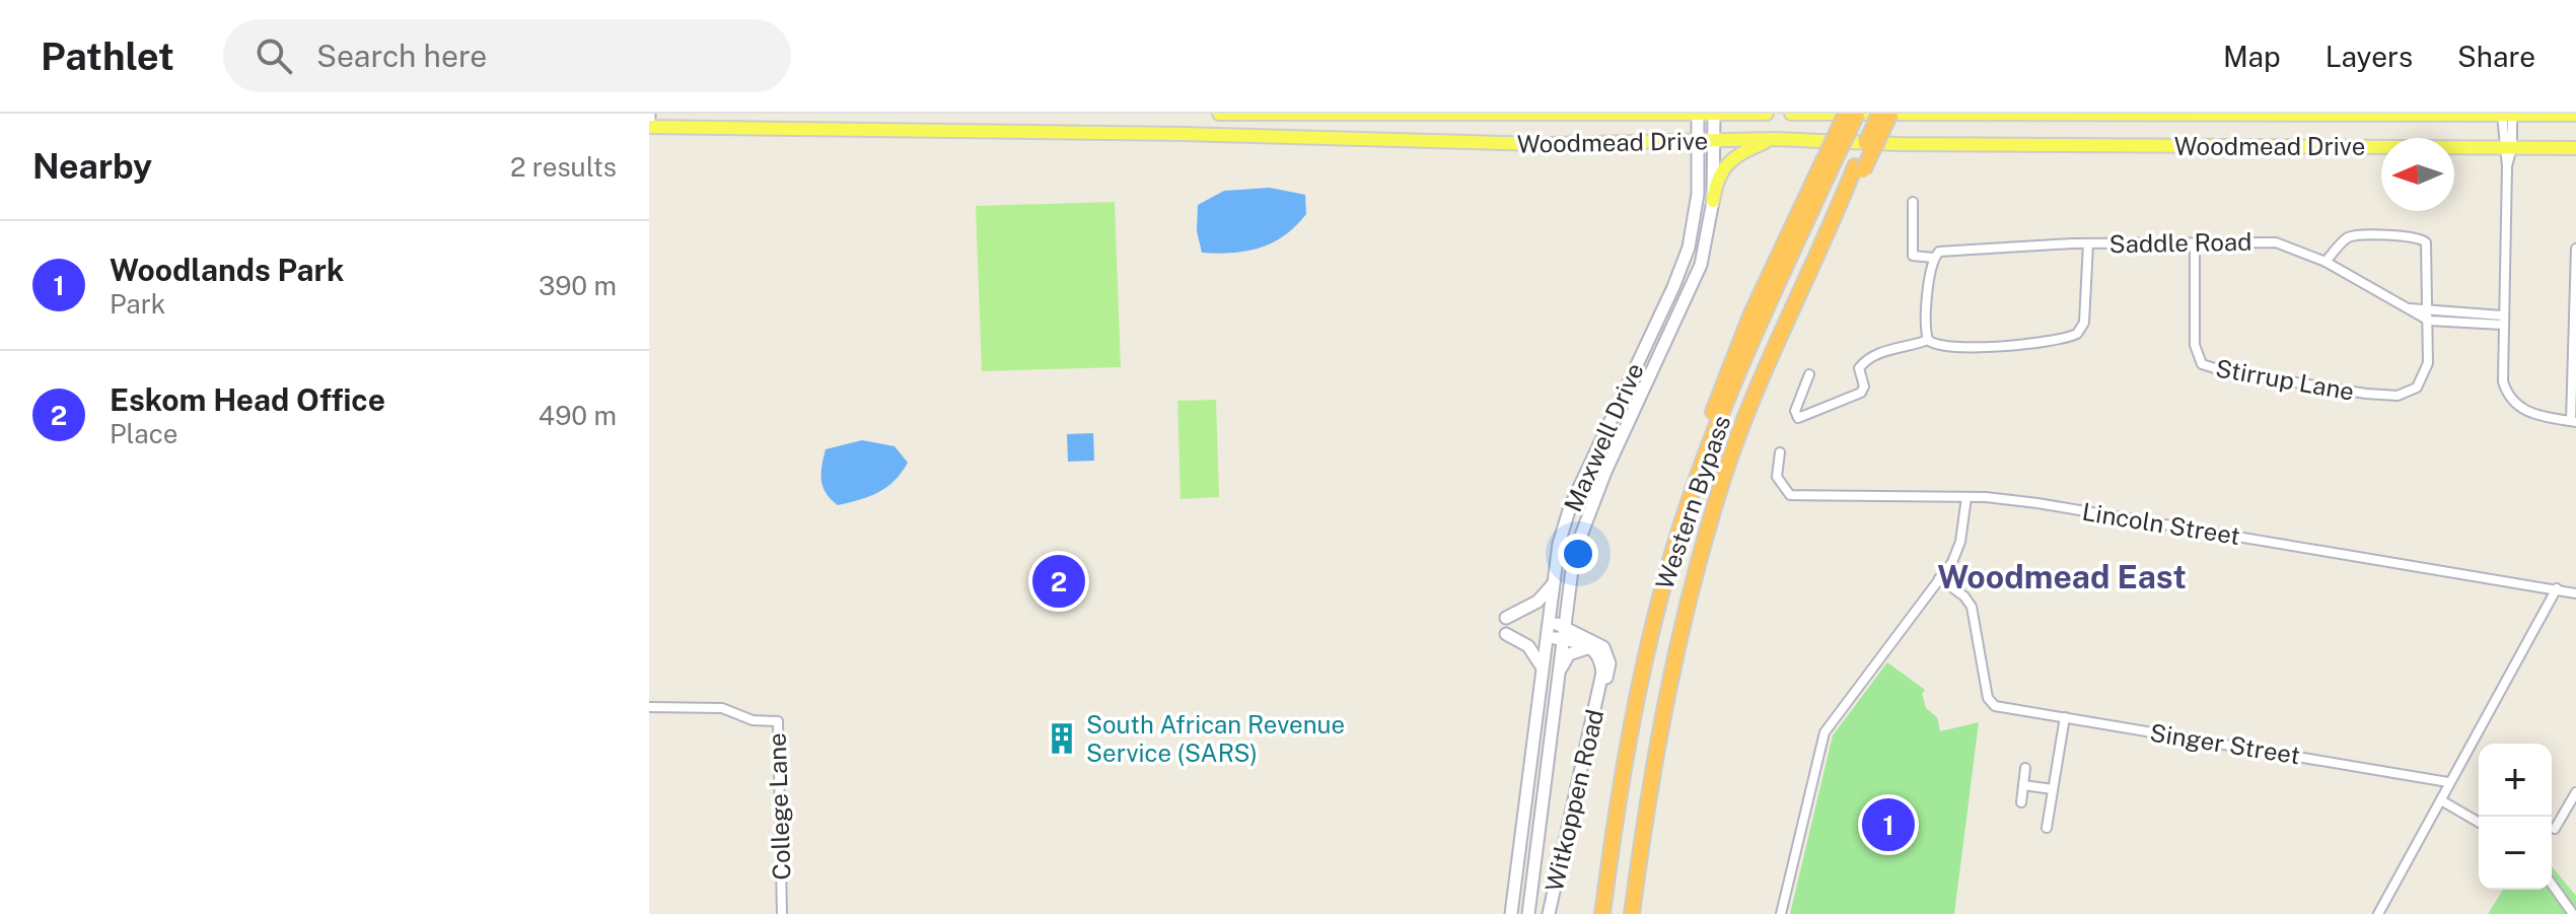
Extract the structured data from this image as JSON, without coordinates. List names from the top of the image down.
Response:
{
  "streets": {
    "highway": ["Western Bypass"],
    "main road": ["Woodmead Drive", "Maxwell Drive", "Witkoppen Road"],
    "street": [
      "Saddle Road",
      "Stirrup Lane",
      "Lincoln Street",
      "Singer Street",
      "College Lane"
    ]
  },
  "crossings": [
    ["Woodmead Drive", "Maxwell Drive"],
    ["Saddle Road", "Stirrup Lane"],
    ["Maxwell Drive", "Witkoppen Road"]
  ],
  "districts": ["Woodmead East"],
  "places": {
    "building": ["South African Revenue Service (SARS)"]
  },
  "north": "left",
  "page": {
    "header": "Pathlet",
    "search": "Search here",
    "nav": ["Map", "Layers", "Share"],
    "heading": ["Nearby", "2 results"],
    "list": [
      {
        "mark": "1",
        "name": "Woodlands Park",
        "note": "Park",
        "value": "390 m"
      },
      {
        "mark": "2",
        "name": "Eskom Head Office",
        "note": "Place",
        "value": "490 m"
      }
    ],
    "pins": ["2", "1"],
    "map_buttons": ["+", "−"]
  }
}
